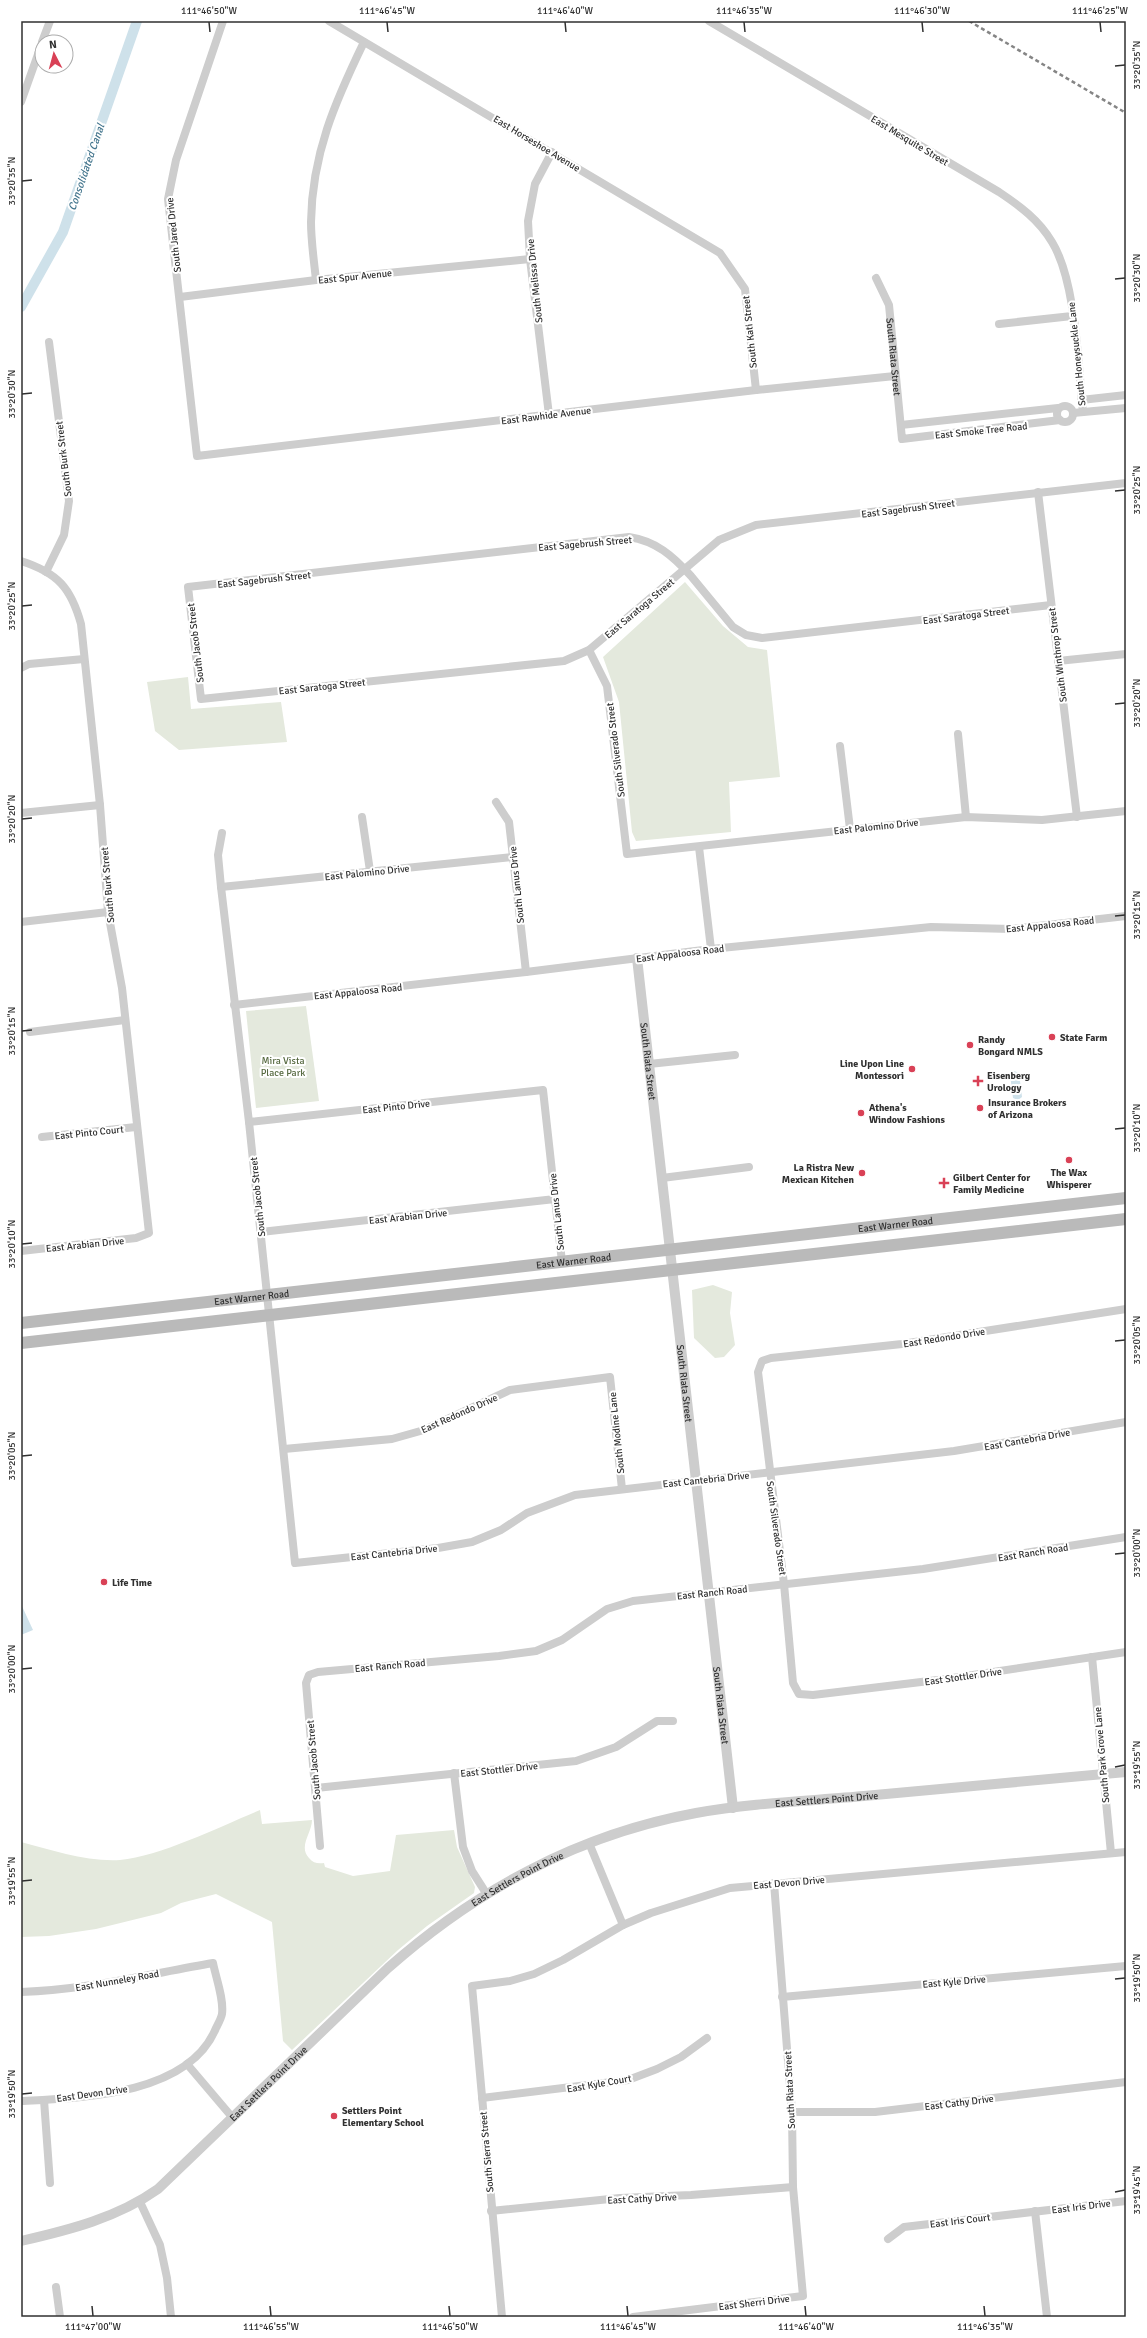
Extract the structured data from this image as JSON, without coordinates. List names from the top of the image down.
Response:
{
  "streets": {
    "main road": ["East Warner Road"],
    "street": [
      "East Mesquite Street",
      "East Horseshoe Avenue",
      "South Jared Drive",
      "East Spur Avenue",
      "South Melissa Drive",
      "South Kati Street",
      "South Honeysuckle Lane",
      "South Riata Street",
      "East Rawhide Avenue",
      "East Smoke Tree Road",
      "South Burk Street",
      "East Sagebrush Street",
      "East Saratoga Street",
      "South Jacob Street",
      "South Winthrop Street",
      "South Silverado Street",
      "East Palomino Drive",
      "South Lanus Drive",
      "East Appaloosa Road",
      "East Pinto Drive",
      "East Pinto Court",
      "East Arabian Drive",
      "East Redondo Drive",
      "South Modine Lane",
      "East Cantebria Drive",
      "East Ranch Road",
      "East Stottler Drive",
      "South Park Grove Lane",
      "East Settlers Point Drive",
      "East Devon Drive",
      "East Nunneley Road",
      "East Kyle Drive",
      "East Kyle Court",
      "East Cathy Drive",
      "South Sierra Street",
      "East Iris Drive",
      "East Iris Court",
      "East Sherri Drive"
    ]
  },
  "crossings": [
    ["East Mesquite Street", "South Honeysuckle Lane"],
    ["East Horseshoe Avenue", "South Melissa Drive"],
    ["East Horseshoe Avenue", "South Kati Street"],
    ["South Jared Drive", "East Spur Avenue"],
    ["South Jared Drive", "East Rawhide Avenue"],
    ["East Spur Avenue", "South Melissa Drive"],
    ["South Melissa Drive", "East Rawhide Avenue"],
    ["South Kati Street", "East Rawhide Avenue"],
    ["South Riata Street", "East Rawhide Avenue"],
    ["South Riata Street", "East Smoke Tree Road"],
    ["South Riata Street", "East Appaloosa Road"],
    ["South Riata Street", "East Warner Road"],
    ["South Riata Street", "East Cantebria Drive"],
    ["South Riata Street", "East Ranch Road"],
    ["South Riata Street", "East Settlers Point Drive"],
    ["South Riata Street", "East Devon Drive"],
    ["South Riata Street", "East Kyle Drive"],
    ["South Riata Street", "East Cathy Drive"],
    ["South Riata Street", "East Sherri Drive"],
    ["South Burk Street", "East Pinto Court"],
    ["South Burk Street", "East Arabian Drive"],
    ["East Sagebrush Street", "East Saratoga Street"],
    ["East Sagebrush Street", "South Jacob Street"],
    ["East Sagebrush Street", "South Winthrop Street"],
    ["East Saratoga Street", "South Jacob Street"],
    ["East Saratoga Street", "South Winthrop Street"],
    ["East Saratoga Street", "South Silverado Street"],
    ["South Jacob Street", "East Palomino Drive"],
    ["South Jacob Street", "East Appaloosa Road"],
    ["South Jacob Street", "East Pinto Drive"],
    ["South Jacob Street", "East Arabian Drive"],
    ["South Jacob Street", "East Warner Road"],
    ["South Jacob Street", "East Redondo Drive"],
    ["South Jacob Street", "East Cantebria Drive"],
    ["South Jacob Street", "East Ranch Road"],
    ["South Jacob Street", "East Stottler Drive"],
    ["South Winthrop Street", "East Palomino Drive"],
    ["South Silverado Street", "East Palomino Drive"],
    ["South Silverado Street", "East Redondo Drive"],
    ["South Silverado Street", "East Cantebria Drive"],
    ["South Silverado Street", "East Ranch Road"],
    ["South Silverado Street", "East Stottler Drive"],
    ["East Palomino Drive", "South Lanus Drive"],
    ["South Lanus Drive", "East Appaloosa Road"],
    ["South Lanus Drive", "East Pinto Drive"],
    ["South Lanus Drive", "East Arabian Drive"],
    ["South Lanus Drive", "East Warner Road"],
    ["East Redondo Drive", "South Modine Lane"],
    ["South Modine Lane", "East Cantebria Drive"],
    ["East Stottler Drive", "South Park Grove Lane"],
    ["South Park Grove Lane", "East Settlers Point Drive"],
    ["South Park Grove Lane", "East Devon Drive"],
    ["East Devon Drive", "East Nunneley Road"],
    ["East Devon Drive", "South Sierra Street"],
    ["East Kyle Court", "South Sierra Street"],
    ["East Cathy Drive", "South Sierra Street"],
    ["East Iris Drive", "East Iris Court"]
  ],
  "water": ["Consolidated Canal"],
  "parks": ["Mira Vista Place Park"],
  "places": {
    "other": [
      "State Farm",
      "Randy Bongard NMLS",
      "Line Upon Line Montessori",
      "Insurance Brokers of Arizona",
      "Athena's Window Fashions",
      "The Wax Whisperer",
      "La Ristra New Mexican Kitchen",
      "Life Time",
      "Settlers Point Elementary School"
    ],
    "health": ["Eisenberg Urology", "Gilbert Center for Family Medicine"]
  },
  "north": "top",
  "coordinates": [
    "111°46'50\"W",
    "111°46'45\"W",
    "111°46'40\"W",
    "111°46'35\"W",
    "111°46'30\"W",
    "111°46'25\"W",
    "33°20'35\"N",
    "33°20'30\"N",
    "33°20'25\"N",
    "33°20'20\"N",
    "33°20'15\"N",
    "33°20'10\"N",
    "33°20'05\"N",
    "33°20'00\"N",
    "33°19'55\"N",
    "33°19'50\"N",
    "33°19'45\"N",
    "111°47'00\"W",
    "111°46'55\"W"
  ]
}
